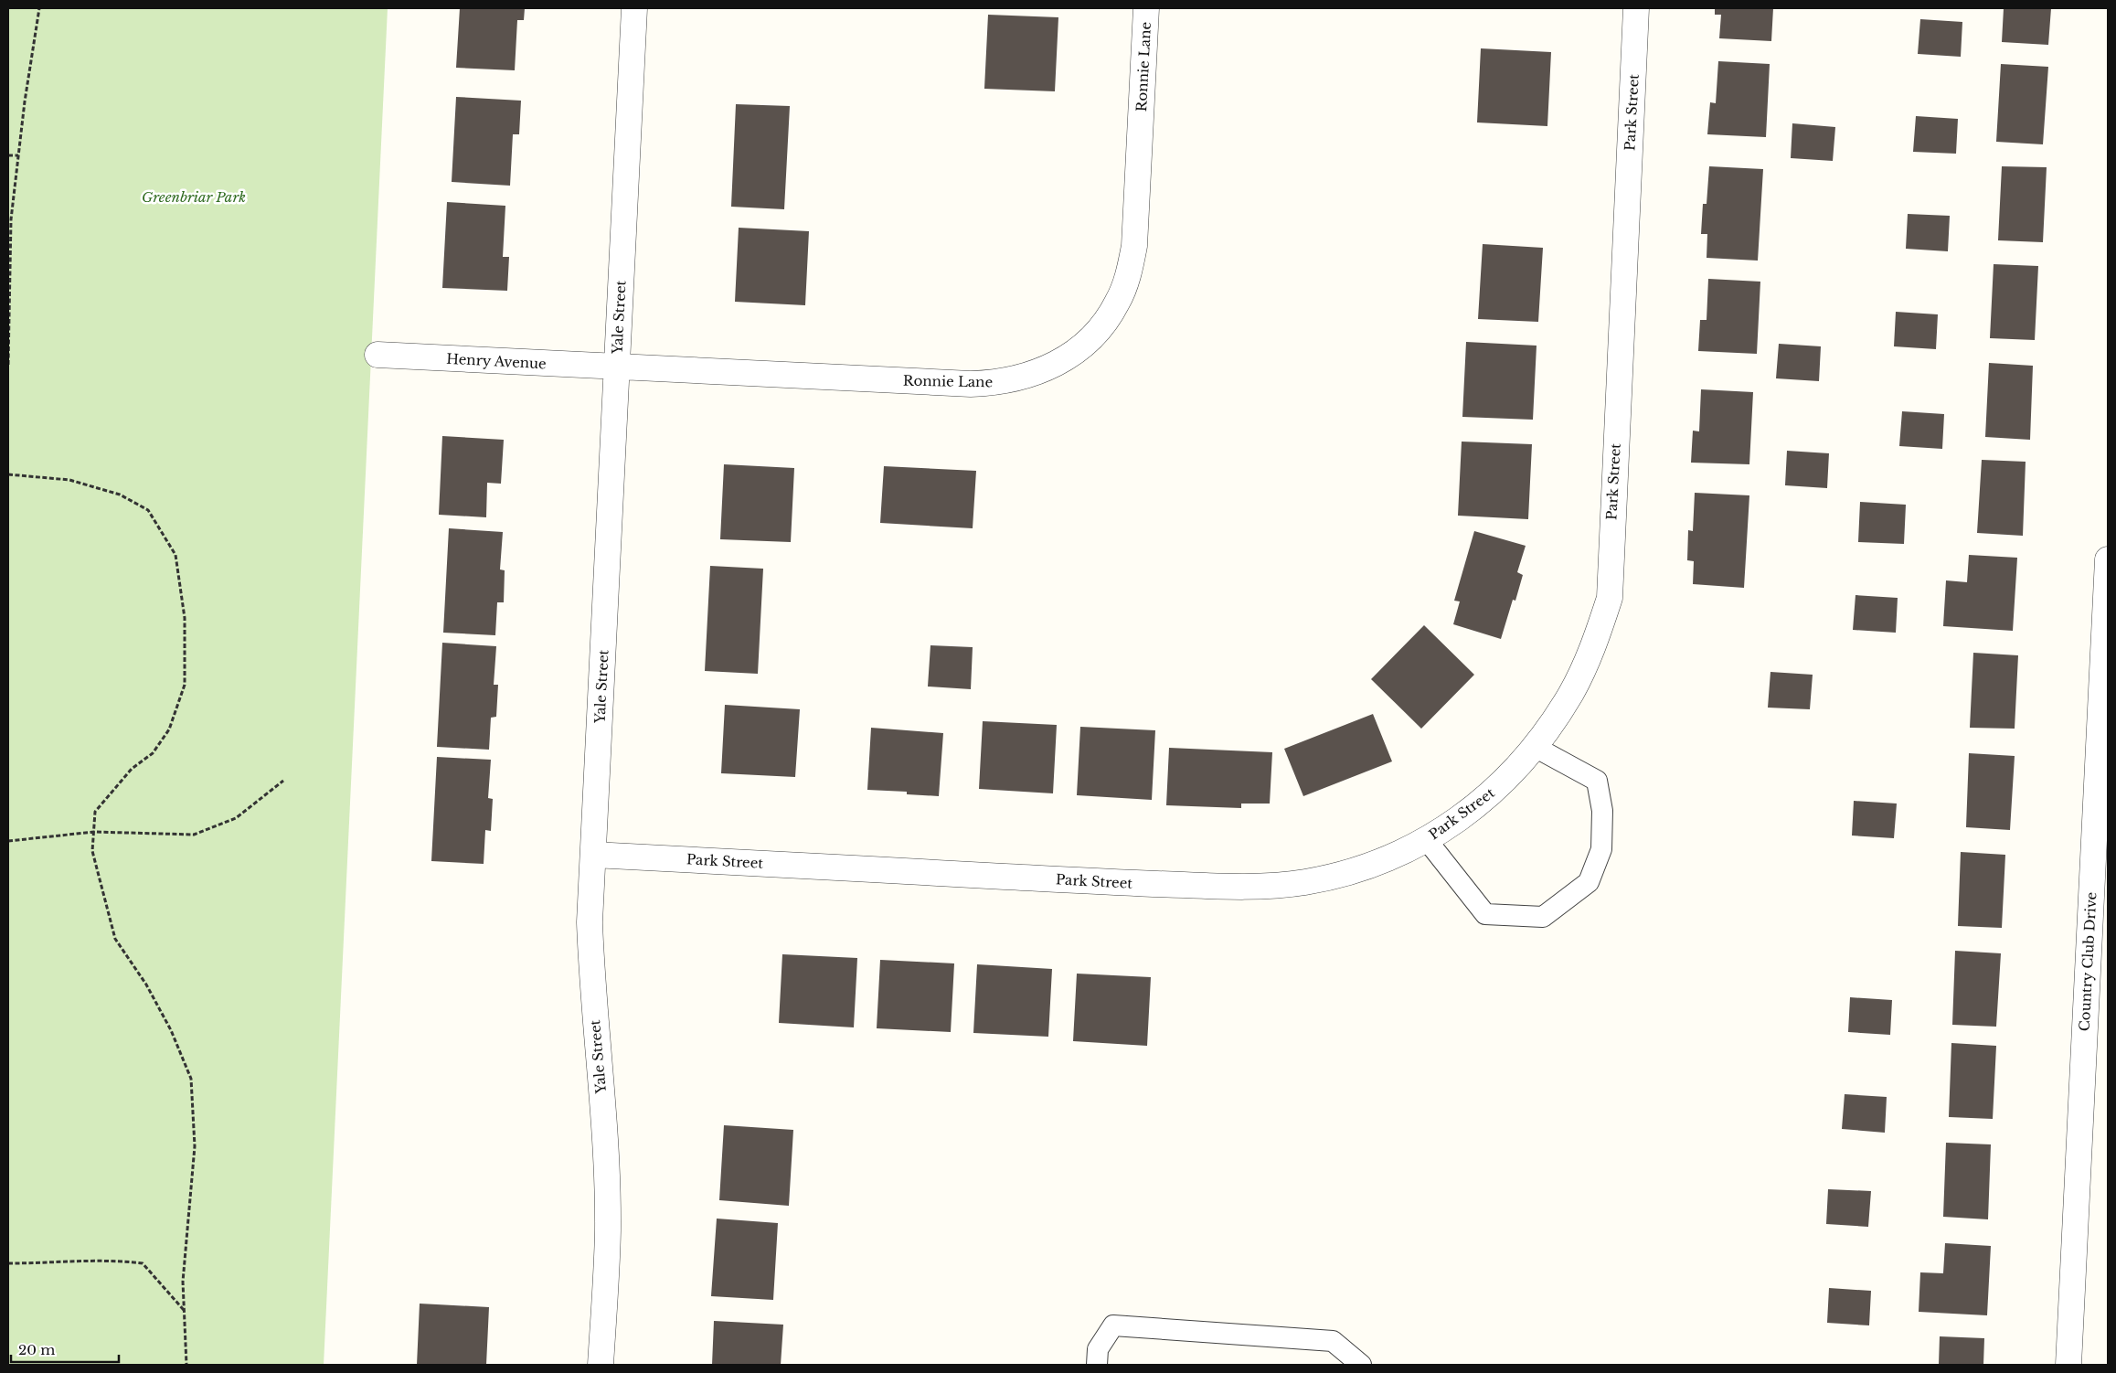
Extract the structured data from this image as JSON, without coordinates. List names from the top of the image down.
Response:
{
  "streets": {
    "street": [
      "Ronnie Lane",
      "Park Street",
      "Yale Street",
      "Henry Avenue",
      "Country Club Drive"
    ]
  },
  "crossings": [
    ["Ronnie Lane", "Yale Street"],
    ["Ronnie Lane", "Henry Avenue"],
    ["Park Street", "Yale Street"],
    ["Yale Street", "Henry Avenue"]
  ],
  "parks": ["Greenbriar Park"],
  "scale_bar": "20 m"
}
